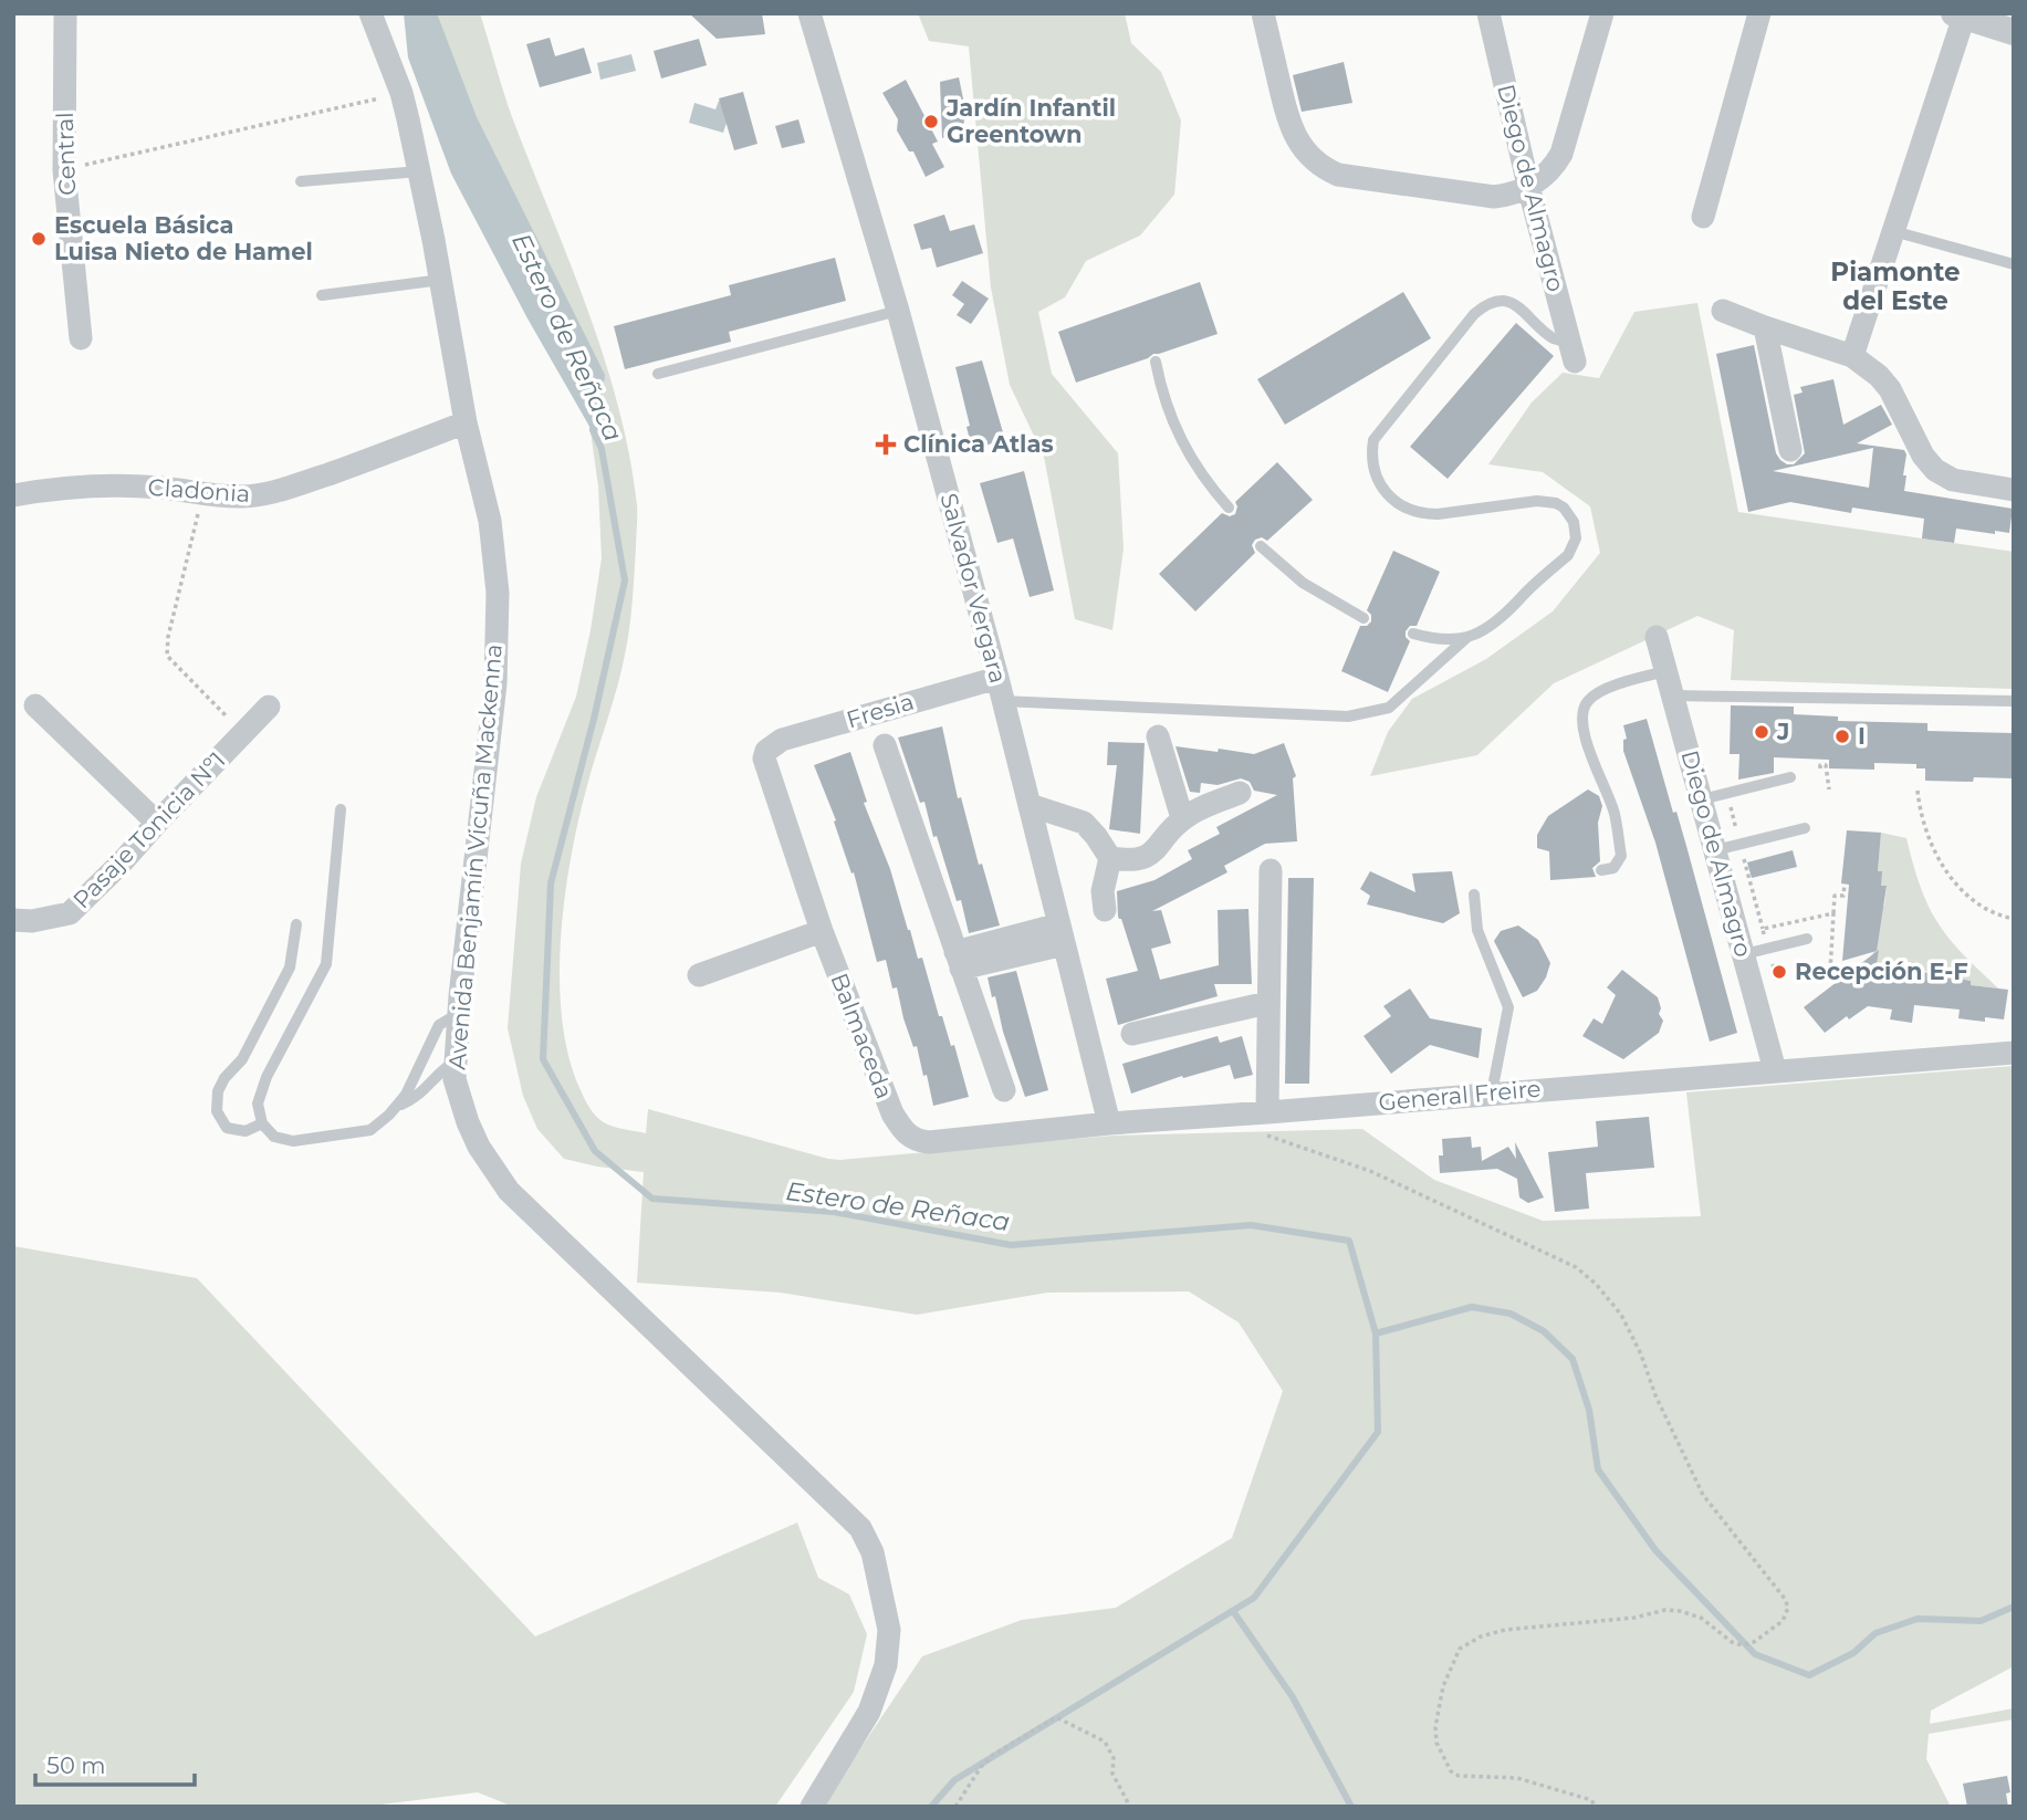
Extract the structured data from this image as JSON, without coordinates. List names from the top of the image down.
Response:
{
  "streets": {
    "street": [
      "Central",
      "Diego de Almagro",
      "Cladonia",
      "Salvador Vergara",
      "Fresia",
      "Pasaje Tonicia Nº1",
      "Avenida Benjamín Vicuña Mackenna",
      "Balmaceda",
      "General Freire"
    ]
  },
  "crossings": [
    ["Diego de Almagro", "General Freire"],
    ["Cladonia", "Avenida Benjamín Vicuña Mackenna"],
    ["Salvador Vergara", "Fresia"],
    ["Salvador Vergara", "General Freire"],
    ["Fresia", "Balmaceda"],
    ["Balmaceda", "General Freire"]
  ],
  "districts": ["Piamonte del Este"],
  "water": ["Estero de Reñaca"],
  "places": {
    "other": [
      "Jardín Infantil Greentown",
      "Escuela Básica Luisa Nieto de Hamel",
      "J",
      "I",
      "Recepción E-F"
    ],
    "health": ["Clínica Atlas"]
  },
  "scale_bar": "50 m"
}
